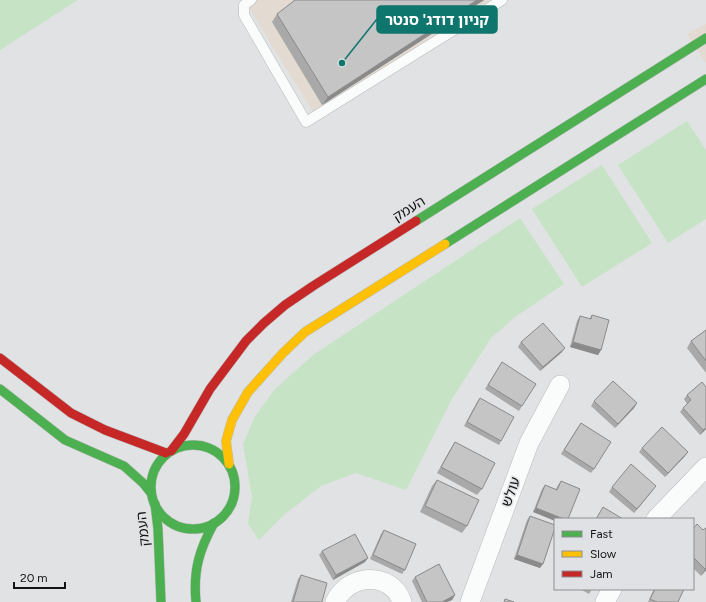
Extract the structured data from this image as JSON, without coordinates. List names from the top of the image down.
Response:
{
  "streets": {
    "main road": ["העמק"],
    "street": ["עולש"]
  },
  "places": ["קניון דודג' סנטר"],
  "legend": ["Fast", "Slow", "Jam"],
  "scale_bar": "20 m"
}
